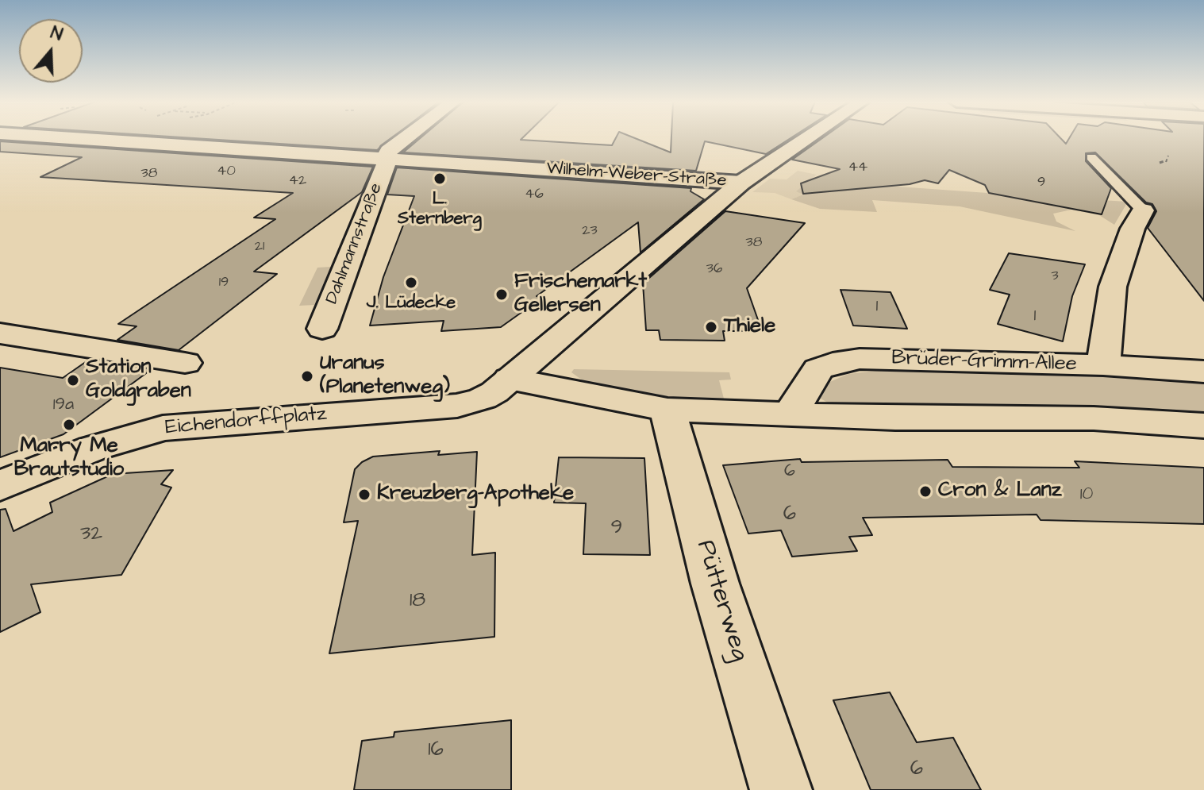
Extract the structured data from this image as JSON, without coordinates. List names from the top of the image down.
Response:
{
  "streets": {
    "street": [
      "Wilhelm-Weber-Straße",
      "Dahlmannstraße",
      "Brüder-Grimm-Allee",
      "Eichendorffplatz",
      "Pütterweg"
    ]
  },
  "crossings": [
    ["Wilhelm-Weber-Straße", "Dahlmannstraße"],
    ["Wilhelm-Weber-Straße", "Eichendorffplatz"]
  ],
  "places": [
    "L. Sternberg",
    "J. Lüdecke",
    "Frischemarkt Gellersen",
    "Thiele",
    "Uranus (Planetenweg)",
    "Station Goldgraben",
    "Marry Me Brautstudio",
    "Cron & Lanz",
    "Kreuzberg-Apotheke"
  ],
  "house_numbers": [
    "44",
    "40",
    "38",
    "42",
    "9",
    "46",
    "23",
    "38",
    "21",
    "36",
    "3",
    "19",
    "1",
    "1",
    "19a",
    "6",
    "10",
    "6",
    "9",
    "32",
    "18",
    "16",
    "6"
  ],
  "north": "top"
}
